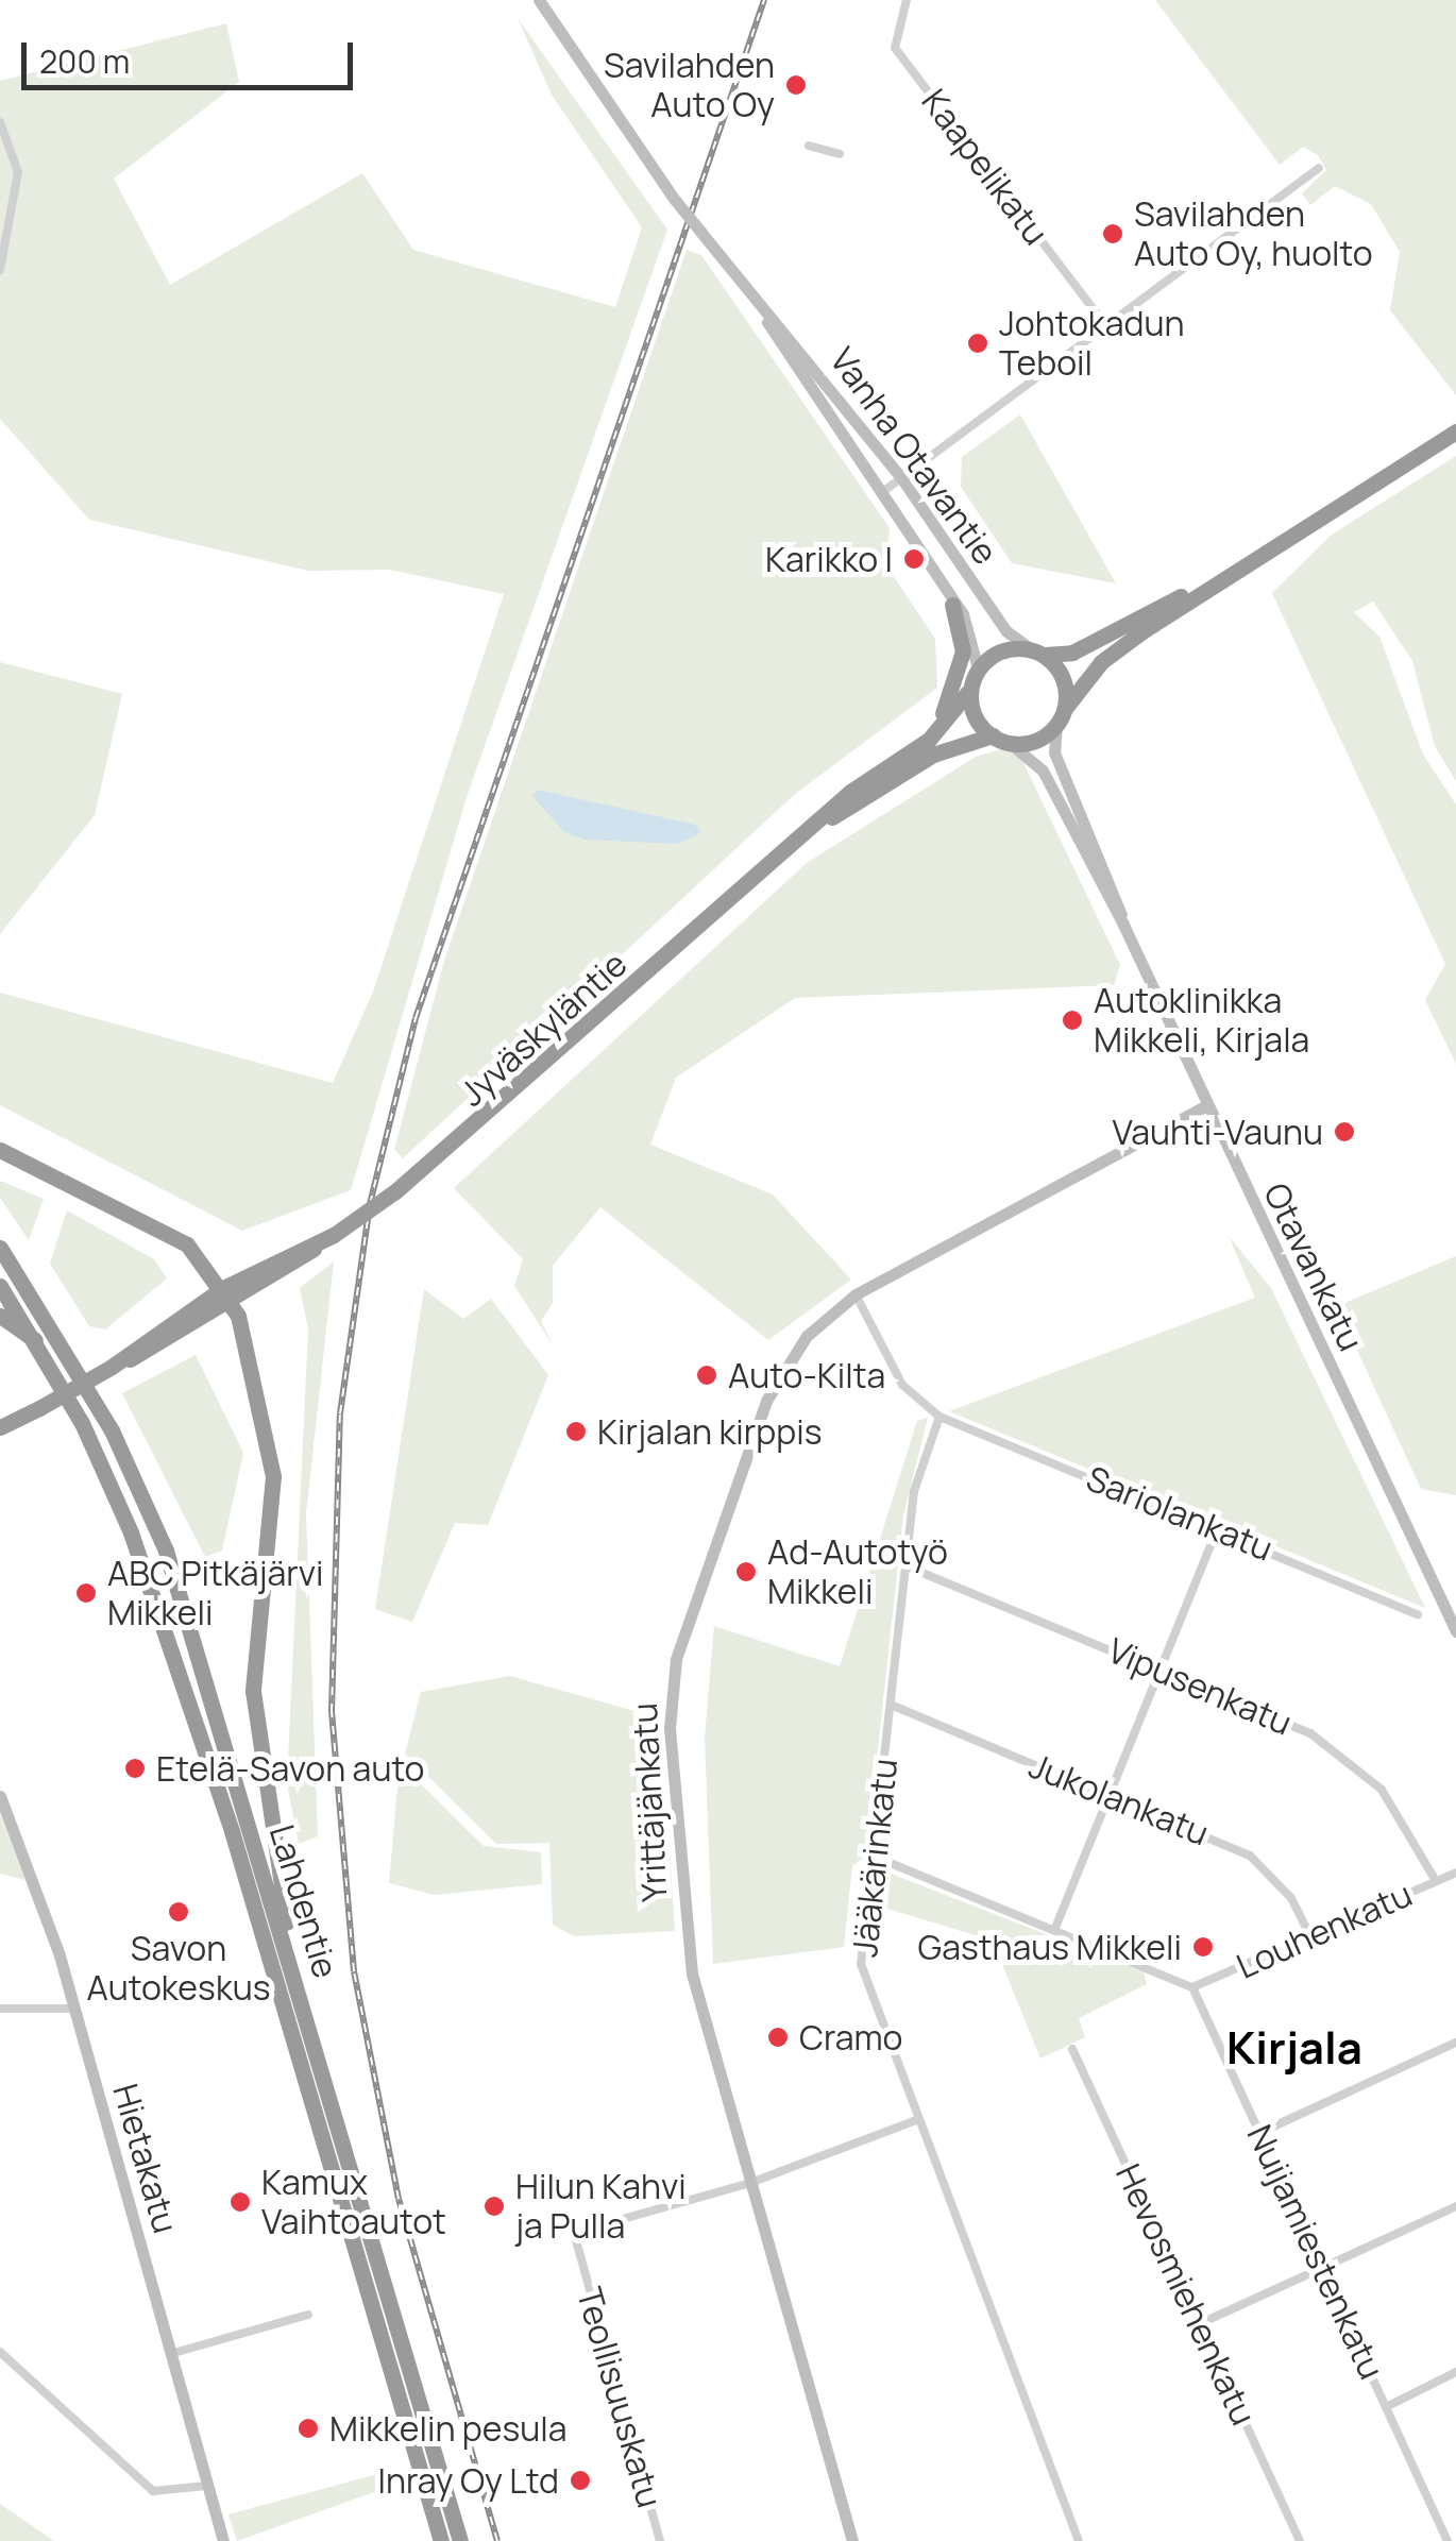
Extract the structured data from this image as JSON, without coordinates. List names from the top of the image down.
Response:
{
  "streets": {
    "highway": ["Jyväskyläntie", "Lahdentie"],
    "street": [
      "Kaapelikatu",
      "Vanha Otavantie",
      "Otavankatu",
      "Sariolankatu",
      "Vipusenkatu",
      "Jukolankatu",
      "Yrittäjänkatu",
      "Jääkärinkatu",
      "Louhenkatu",
      "Hietakatu",
      "Nuijamiestenkatu",
      "Hevosmiehenkatu",
      "Teollisuuskatu"
    ]
  },
  "crossings": [
    ["Vanha Otavantie", "Jyväskyläntie"],
    ["Vanha Otavantie", "Otavankatu"],
    ["Jyväskyläntie", "Otavankatu"],
    ["Otavankatu", "Yrittäjänkatu"],
    ["Sariolankatu", "Jääkärinkatu"],
    ["Vipusenkatu", "Jääkärinkatu"],
    ["Vipusenkatu", "Louhenkatu"],
    ["Jukolankatu", "Jääkärinkatu"],
    ["Jukolankatu", "Louhenkatu"],
    ["Yrittäjänkatu", "Teollisuuskatu"],
    ["Jääkärinkatu", "Teollisuuskatu"],
    ["Louhenkatu", "Nuijamiestenkatu"]
  ],
  "districts": ["Kirjala"],
  "places": [
    "Savilahden Auto Oy",
    "Savilahden Auto Oy, huolto",
    "Johtokadun Teboil",
    "Karikko I",
    "Autoklinikka Mikkeli, Kirjala",
    "Vauhti-Vaunu",
    "Auto-Kilta",
    "Kirjalan kirppis",
    "Ad-Autotyö Mikkeli",
    "ABC Pitkäjärvi Mikkeli",
    "Etelä-Savon auto",
    "Savon Autokeskus",
    "Gasthaus Mikkeli",
    "Cramo",
    "Kamux Vaihtoautot",
    "Hilun Kahvi ja Pulla",
    "Mikkelin pesula",
    "Inray Oy Ltd"
  ],
  "scale_bar": "200 m"
}
